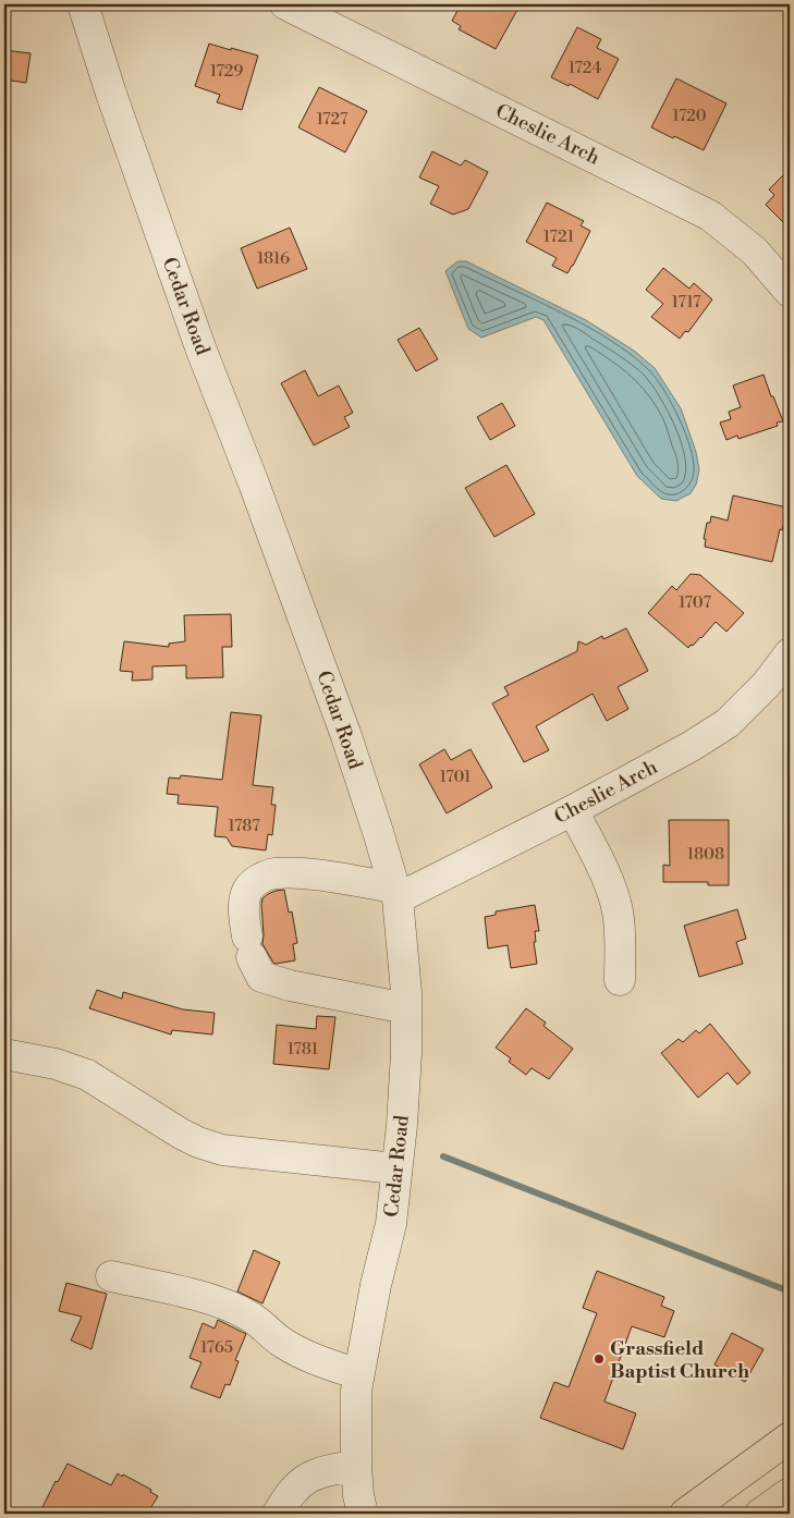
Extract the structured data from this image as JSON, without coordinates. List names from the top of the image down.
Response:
{
  "streets": {
    "street": ["Cheslie Arch", "Cedar Road"]
  },
  "crossings": [
    ["Cheslie Arch", "Cedar Road"]
  ],
  "places": ["Grassfield Baptist Church"],
  "house_numbers": [
    "1724",
    "1729",
    "1720",
    "1727",
    "1721",
    "1816",
    "1717",
    "1707",
    "1701",
    "1787",
    "1808",
    "1781",
    "1765"
  ]
}
